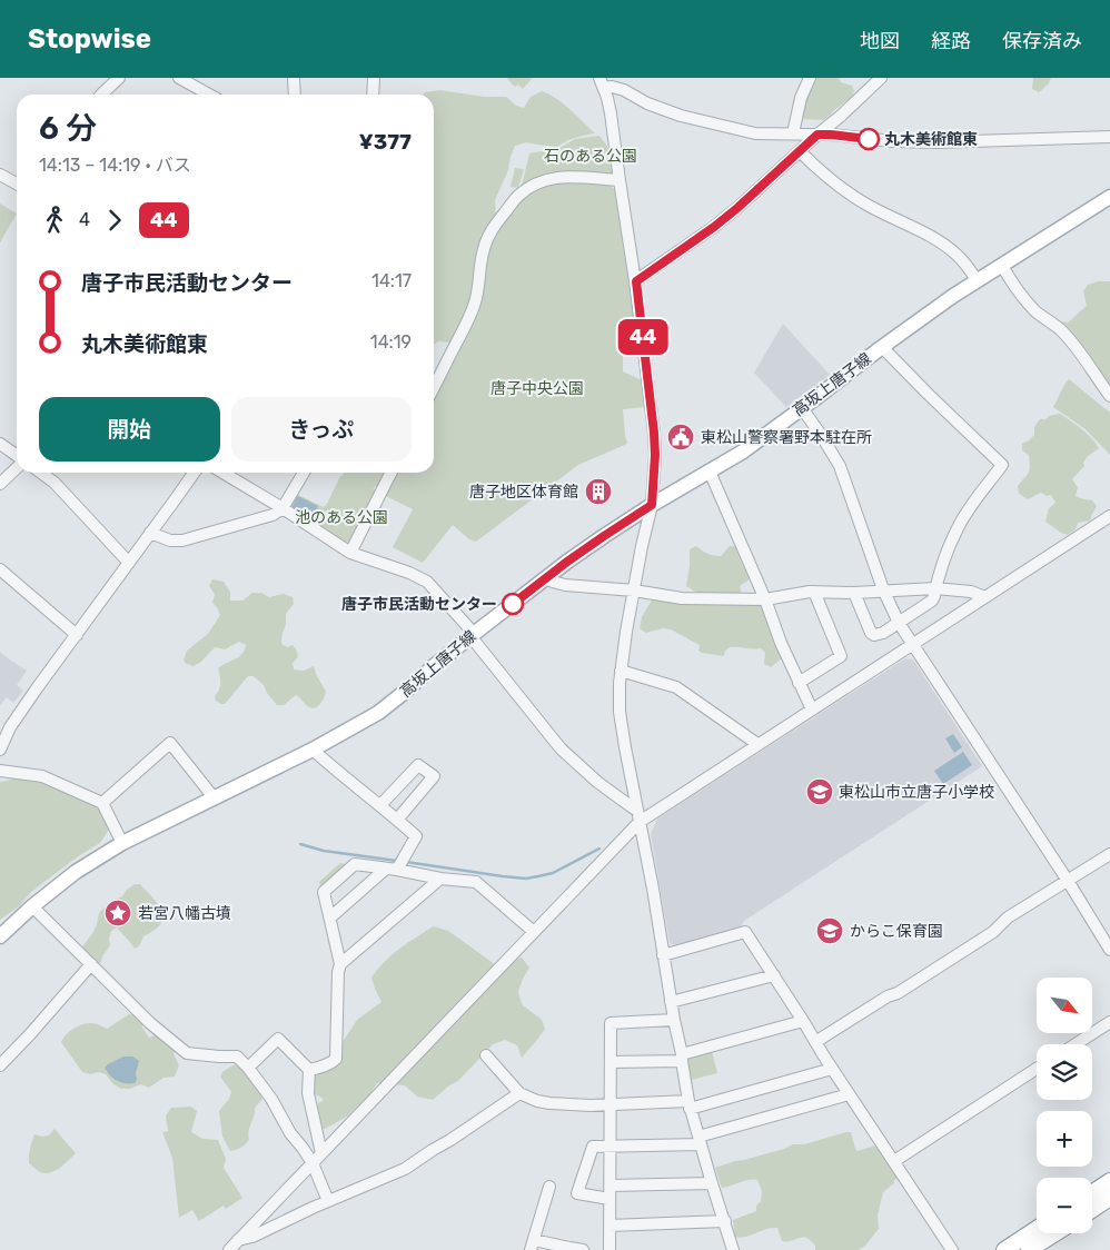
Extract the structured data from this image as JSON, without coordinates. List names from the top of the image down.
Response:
{
  "streets": {
    "main road": ["高坂上唐子線"]
  },
  "parks": ["石のある公園", "唐子中央公園", "池のある公園"],
  "places": {
    "other": ["丸木美術館東", "唐子市民活動センター"],
    "public building": ["東松山警察署野本駐在所"],
    "building": ["唐子地区体育館"],
    "school or university": ["東松山市立唐子小学校", "からこ保育園"],
    "place": ["若宮八幡古墳"]
  },
  "lines": ["bus line 44"],
  "north": "bottom right",
  "page": {
    "header": "Stopwise",
    "nav": ["地図", "経路", "保存済み"],
    "on_map": "44",
    "heading": ["6 分", "14:13 – 14:19 · バス", "¥377"],
    "legs": ["4", "44"],
    "list": [
      {
        "name": "唐子市民活動センター",
        "value": "14:17"
      },
      {
        "name": "丸木美術館東",
        "value": "14:19"
      }
    ],
    "buttons": ["開始", "きっぷ"],
    "map_buttons": ["+", "−"]
  }
}
